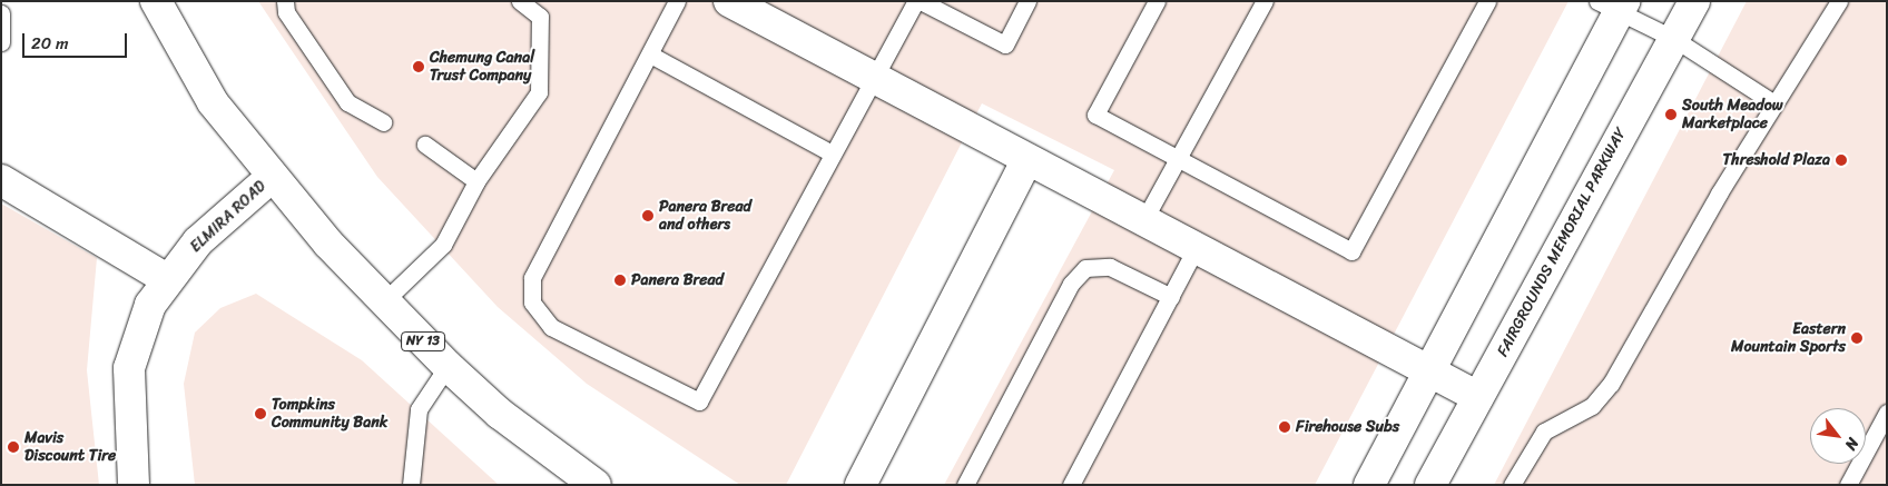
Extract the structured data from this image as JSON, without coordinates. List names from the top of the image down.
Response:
{
  "streets": {
    "main road": ["ELMIRA ROAD", "FAIRGROUNDS MEMORIAL PARKWAY", "NY 13"]
  },
  "crossings": [
    ["ELMIRA ROAD", "NY 13"]
  ],
  "places": [
    "Chemung Canal Trust Company",
    "South Meadow Marketplace",
    "Threshold Plaza",
    "Panera Bread and others",
    "Panera Bread",
    "Eastern Mountain Sports",
    "Tompkins Community Bank",
    "Firehouse Subs",
    "Mavis Discount Tire"
  ],
  "scale_bar": "20 m",
  "north": "bottom right"
}
